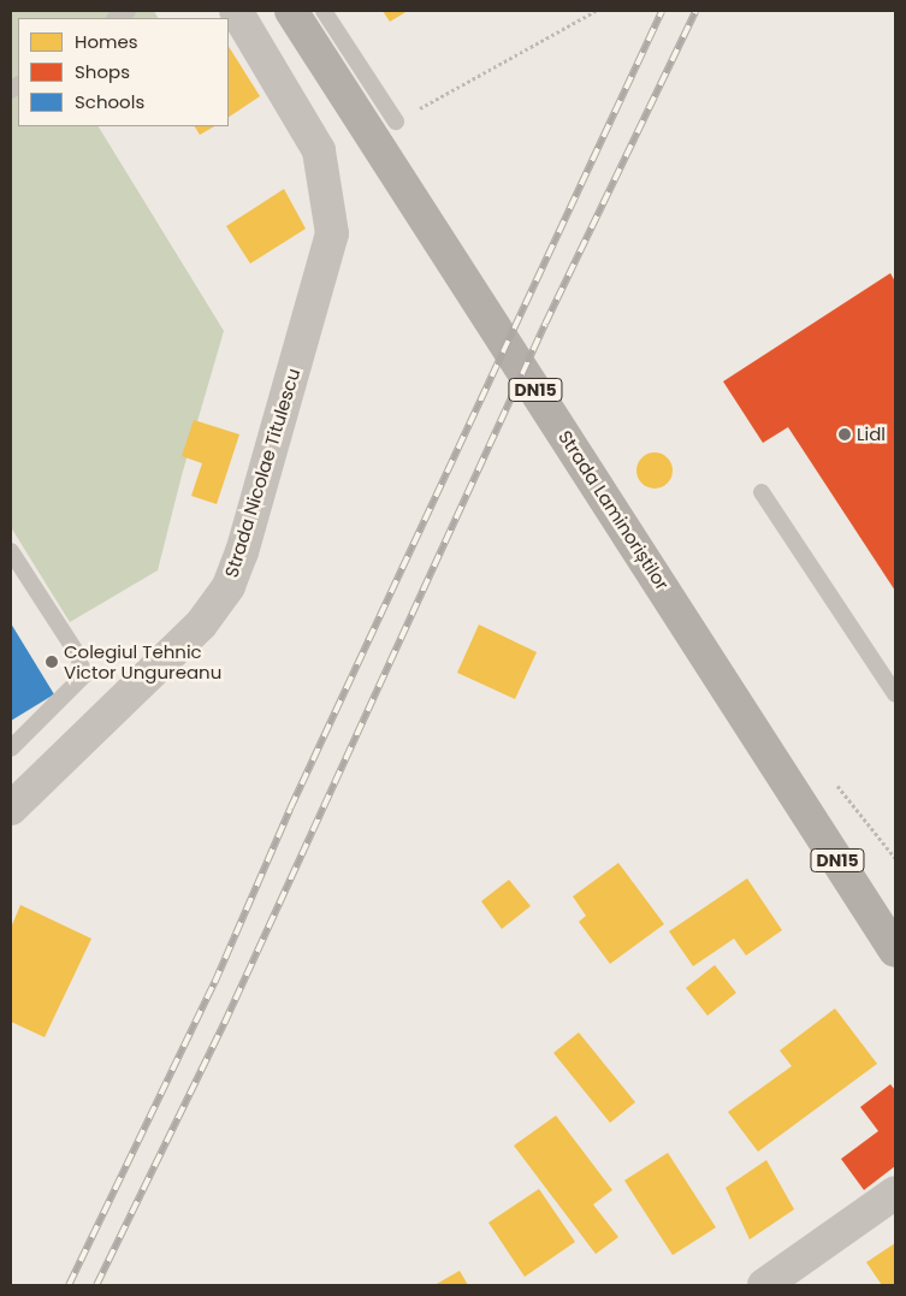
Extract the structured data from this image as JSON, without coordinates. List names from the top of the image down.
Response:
{
  "streets": {
    "main road": ["DN15", "Strada Laminoriștilor"],
    "street": ["Strada Nicolae Titulescu"]
  },
  "places": ["Lidl", "Colegiul Tehnic Victor Ungureanu"],
  "legend": ["Homes", "Shops", "Schools"]
}
